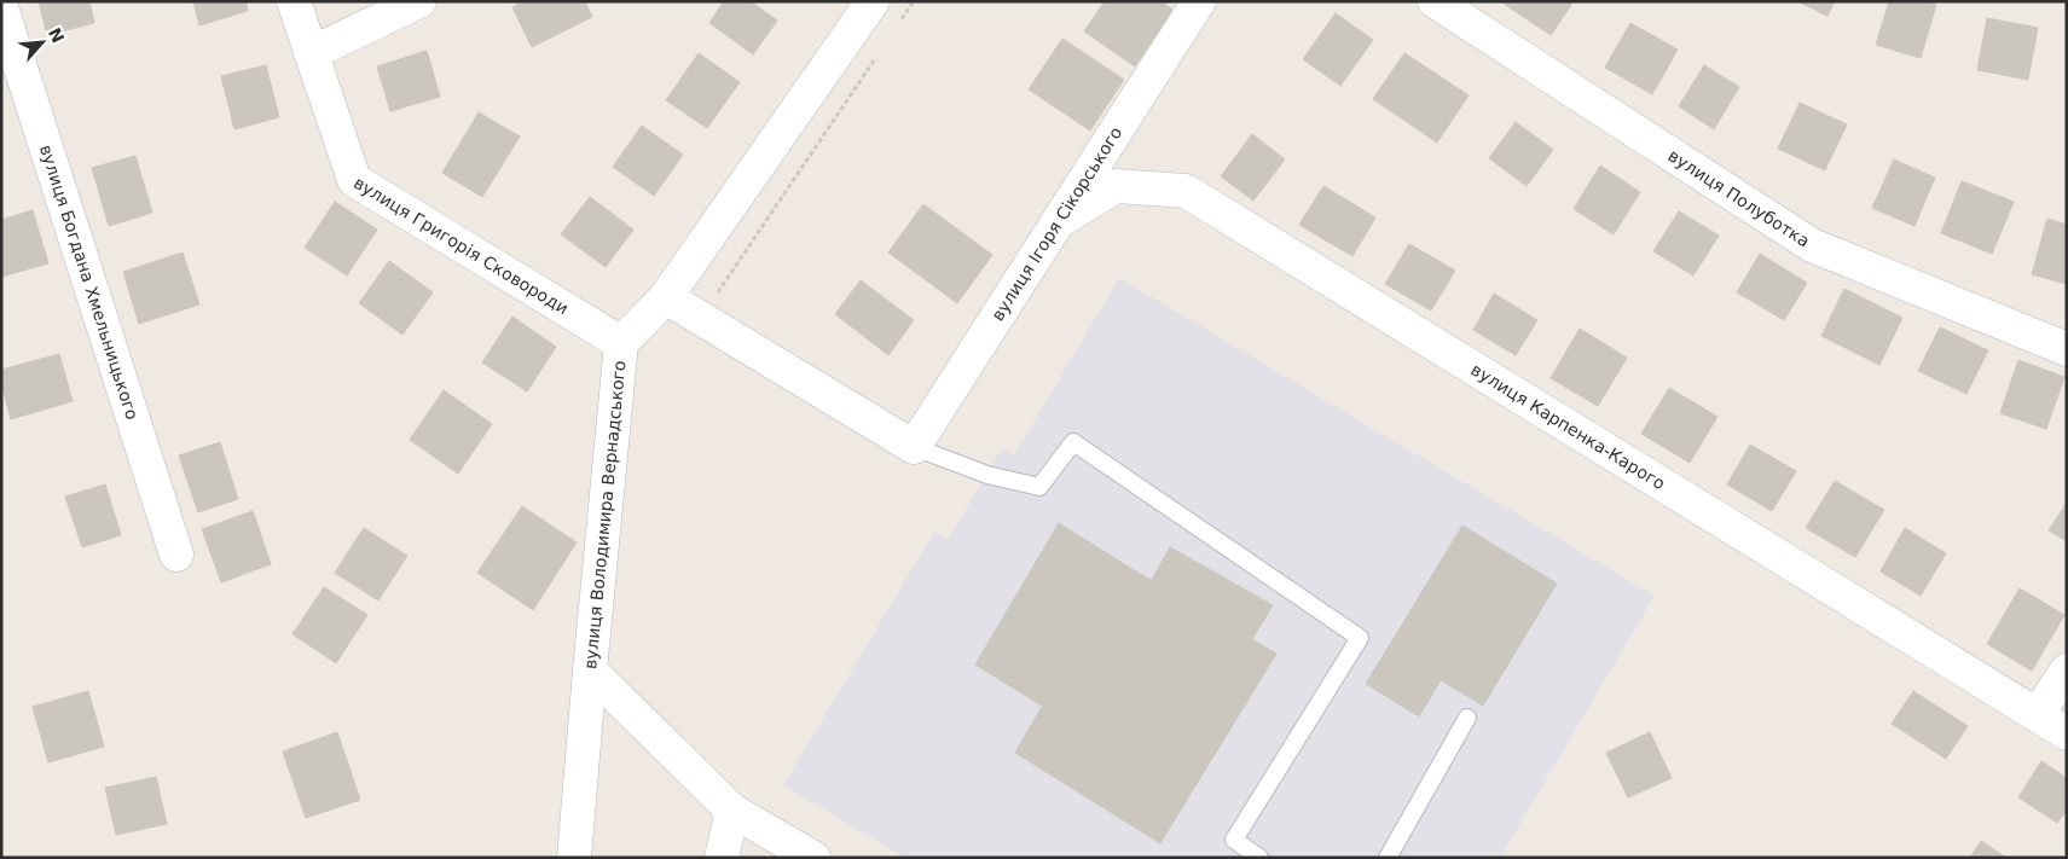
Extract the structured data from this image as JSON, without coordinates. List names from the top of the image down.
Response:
{
  "streets": {
    "street": [
      "вулиця Полуботка",
      "вулиця Ігоря Сікорського",
      "вулиця Григорія Сковороди",
      "вулиця Богдана Хмельницького",
      "вулиця Карпенка-Карого",
      "вулиця Володимира Вернадського"
    ]
  },
  "crossings": [
    ["вулиця Ігоря Сікорського", "вулиця Карпенка-Карого"],
    ["вулиця Григорія Сковороди", "вулиця Володимира Вернадського"]
  ],
  "north": "top right"
}
